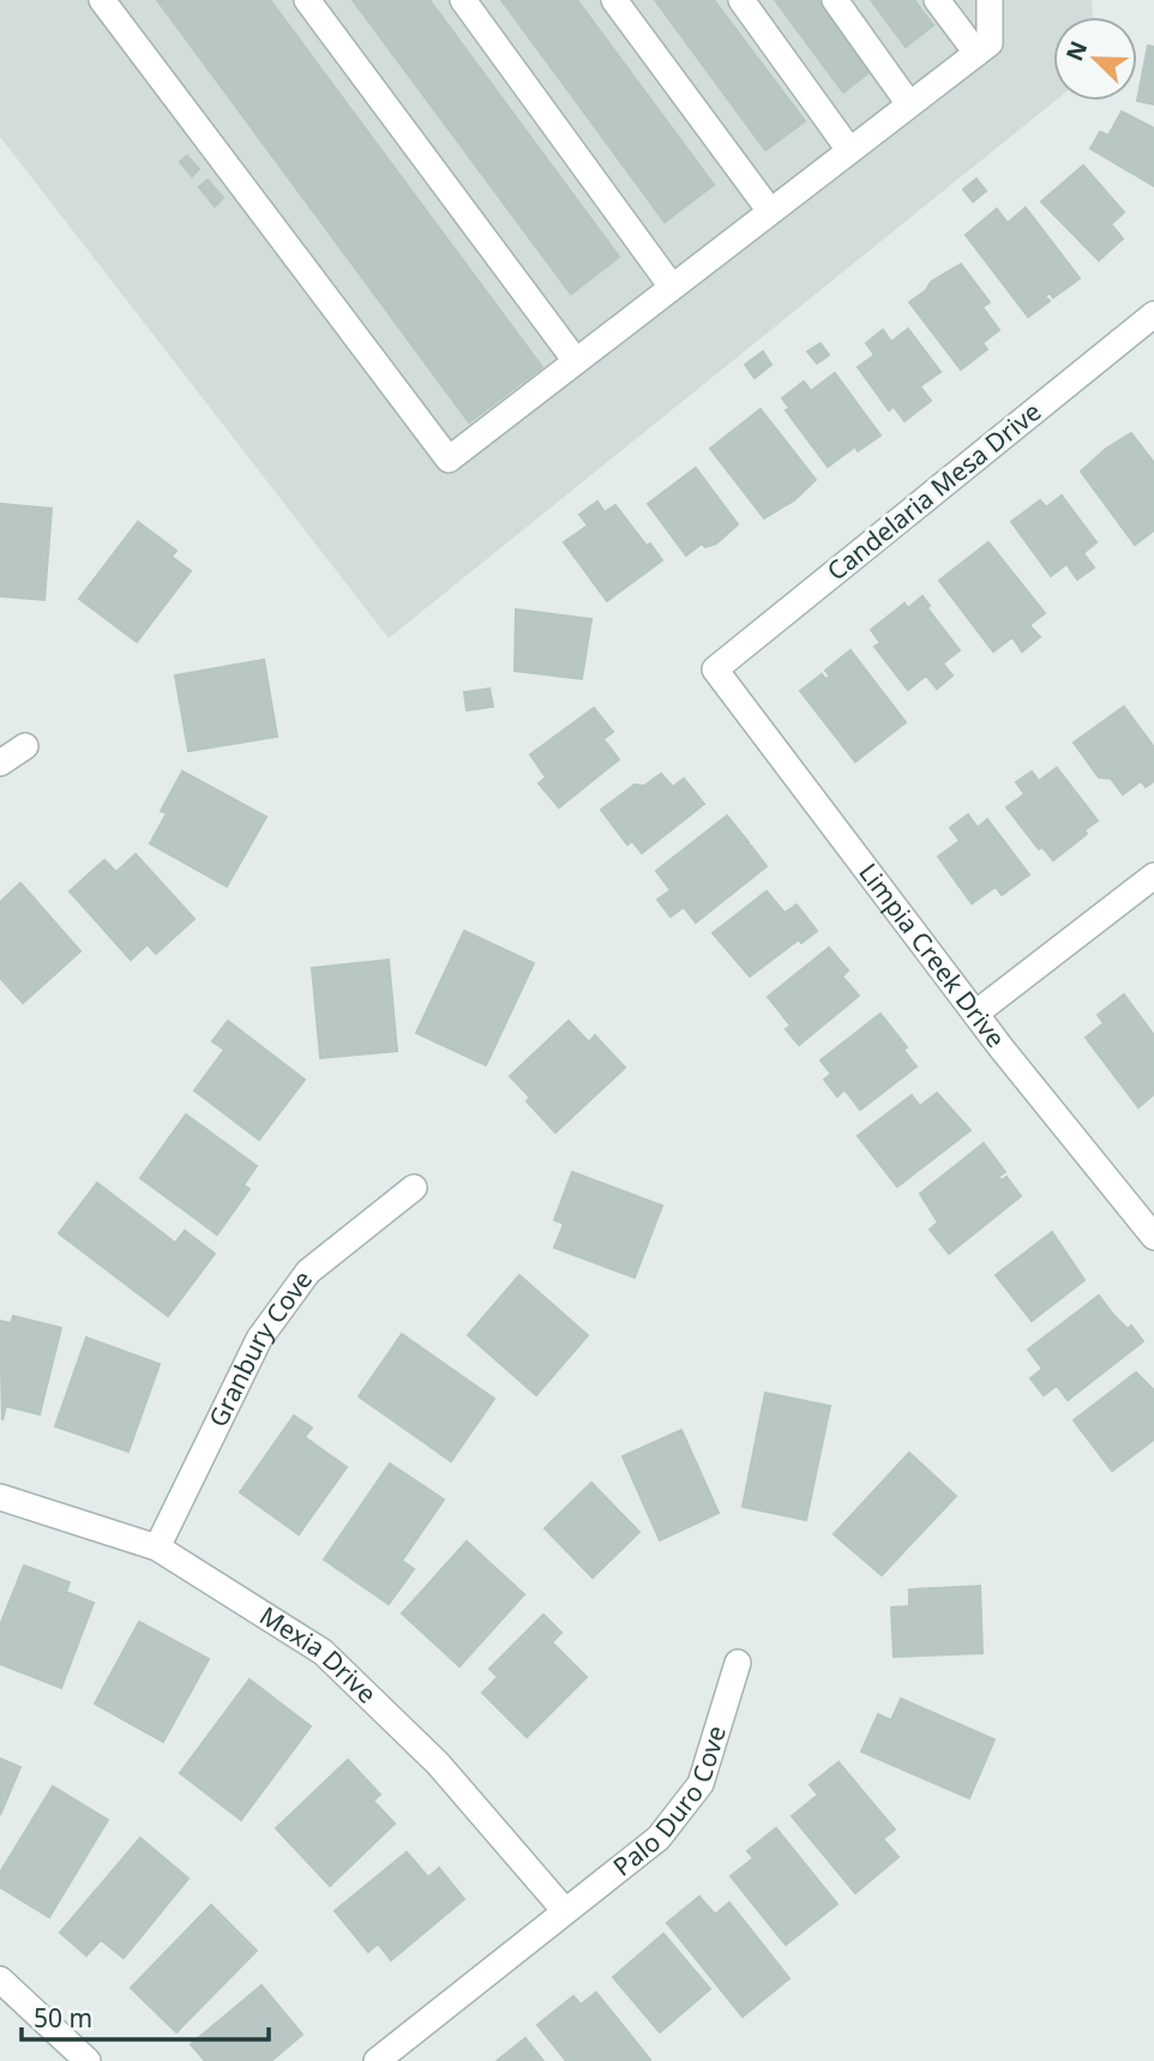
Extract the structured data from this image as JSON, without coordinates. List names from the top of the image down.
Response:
{
  "streets": {
    "street": [
      "Candelaria Mesa Drive",
      "Limpia Creek Drive",
      "Granbury Cove",
      "Mexia Drive",
      "Palo Duro Cove"
    ]
  },
  "crossings": [
    ["Candelaria Mesa Drive", "Limpia Creek Drive"],
    ["Granbury Cove", "Mexia Drive"],
    ["Mexia Drive", "Palo Duro Cove"]
  ],
  "scale_bar": "50 m",
  "north": "top left"
}
